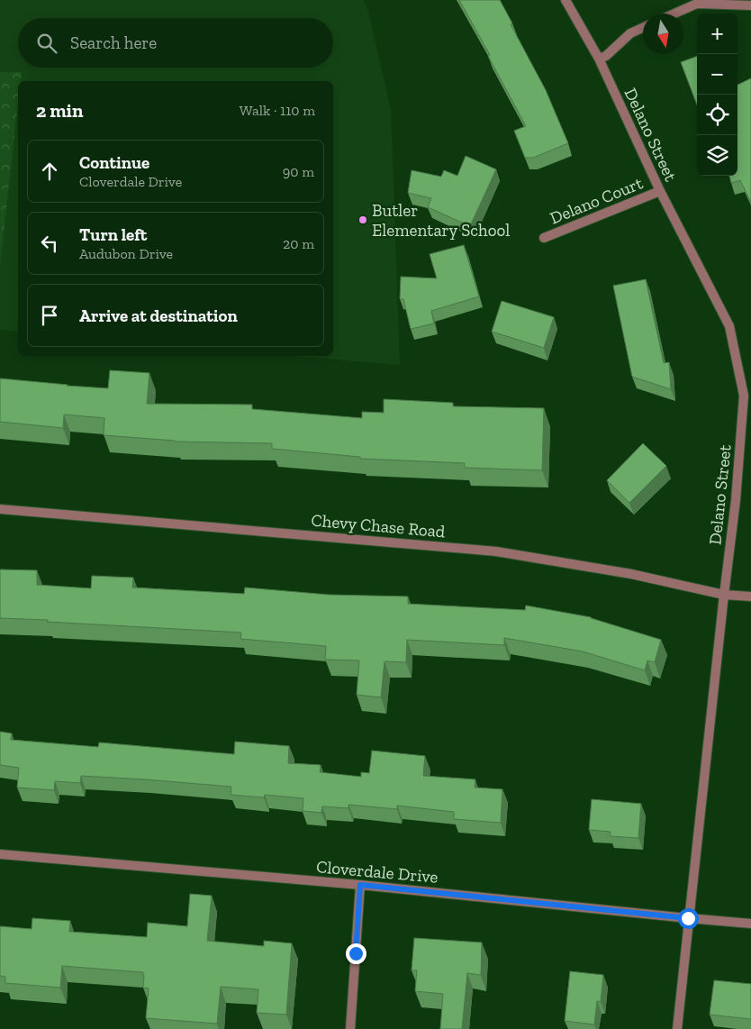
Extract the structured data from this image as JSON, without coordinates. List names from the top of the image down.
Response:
{
  "streets": {
    "street": [
      "Delano Street",
      "Delano Court",
      "Chevy Chase Road",
      "Cloverdale Drive"
    ]
  },
  "crossings": [
    ["Delano Street", "Delano Court"],
    ["Delano Street", "Chevy Chase Road"],
    ["Delano Street", "Cloverdale Drive"]
  ],
  "places": ["Butler Elementary School"],
  "north": "bottom",
  "page": {
    "map_buttons": ["+", "−"],
    "search": "Search here",
    "heading": ["2 min", "Walk · 110 m"],
    "list": [
      ["Continue", "Cloverdale Drive", "90 m"],
      ["Turn left", "Audubon Drive", "20 m"],
      "Arrive at destination"
    ]
  }
}
